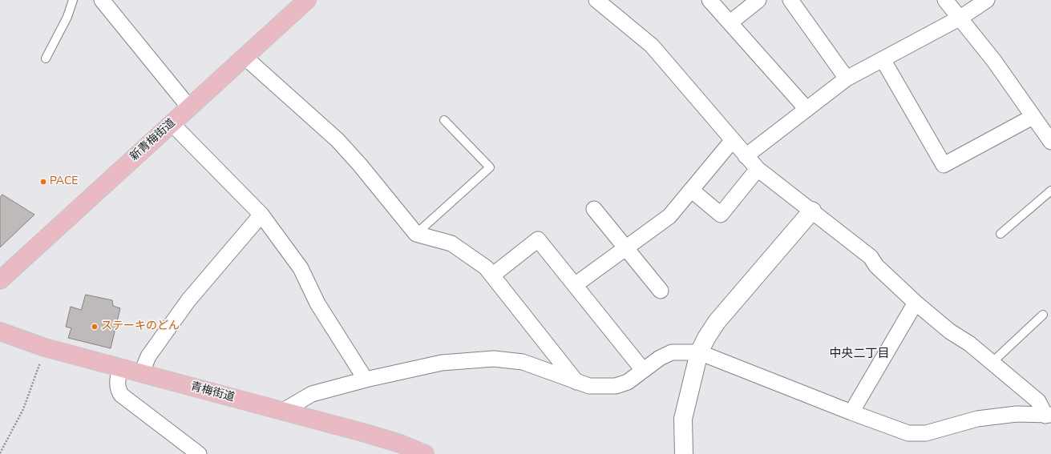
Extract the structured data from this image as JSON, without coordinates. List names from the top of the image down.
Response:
{
  "streets": {
    "main road": ["新青梅街道", "青梅街道"]
  },
  "districts": ["中央二丁目"],
  "places": ["PACE", "ステーキのどん"]
}
